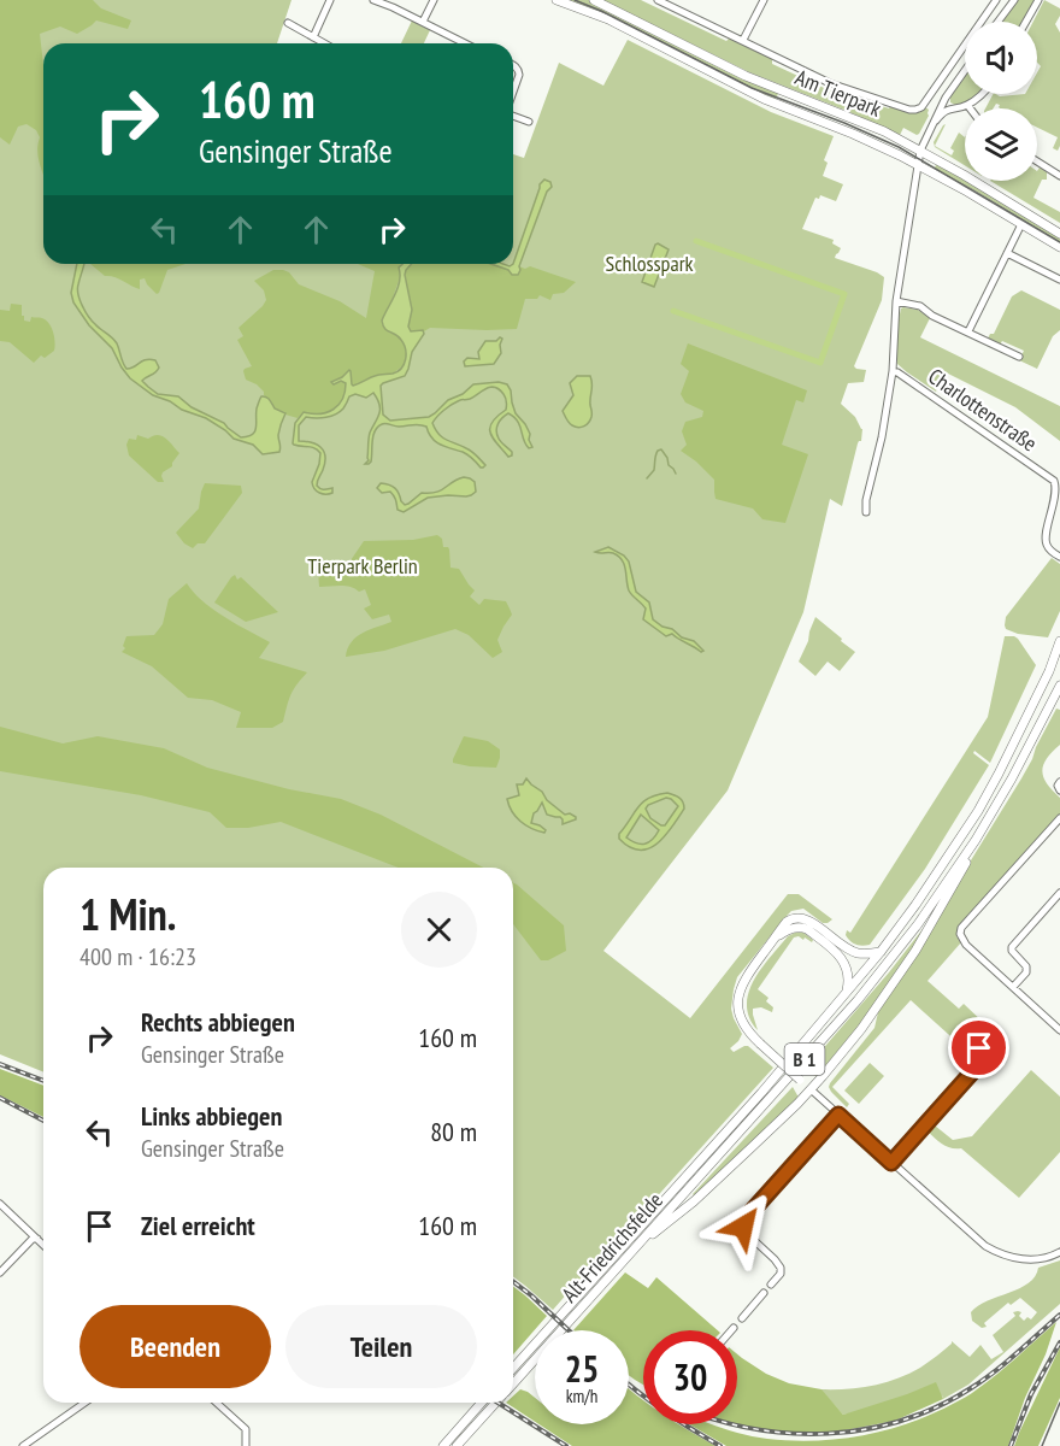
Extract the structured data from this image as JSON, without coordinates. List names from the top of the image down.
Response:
{
  "streets": {
    "main road": ["Am Tierpark", "B 1", "Alt-Friedrichsfelde"],
    "street": ["Charlottenstraße"]
  },
  "crossings": [
    ["B 1", "Alt-Friedrichsfelde"]
  ],
  "parks": ["Schlosspark", "Tierpark Berlin"],
  "page": {
    "turn": ["160 m", "Gensinger Straße"],
    "heading": ["1 Min.", "400 m · 16:23"],
    "list": [
      {
        "name": "Rechts abbiegen",
        "note": "Gensinger Straße",
        "value": "160 m"
      },
      {
        "name": "Links abbiegen",
        "note": "Gensinger Straße",
        "value": "80 m"
      },
      {
        "name": "Ziel erreicht",
        "value": "160 m"
      }
    ],
    "buttons": ["Beenden", "Teilen"],
    "speed": "25 km/h",
    "limit": "30"
  }
}
